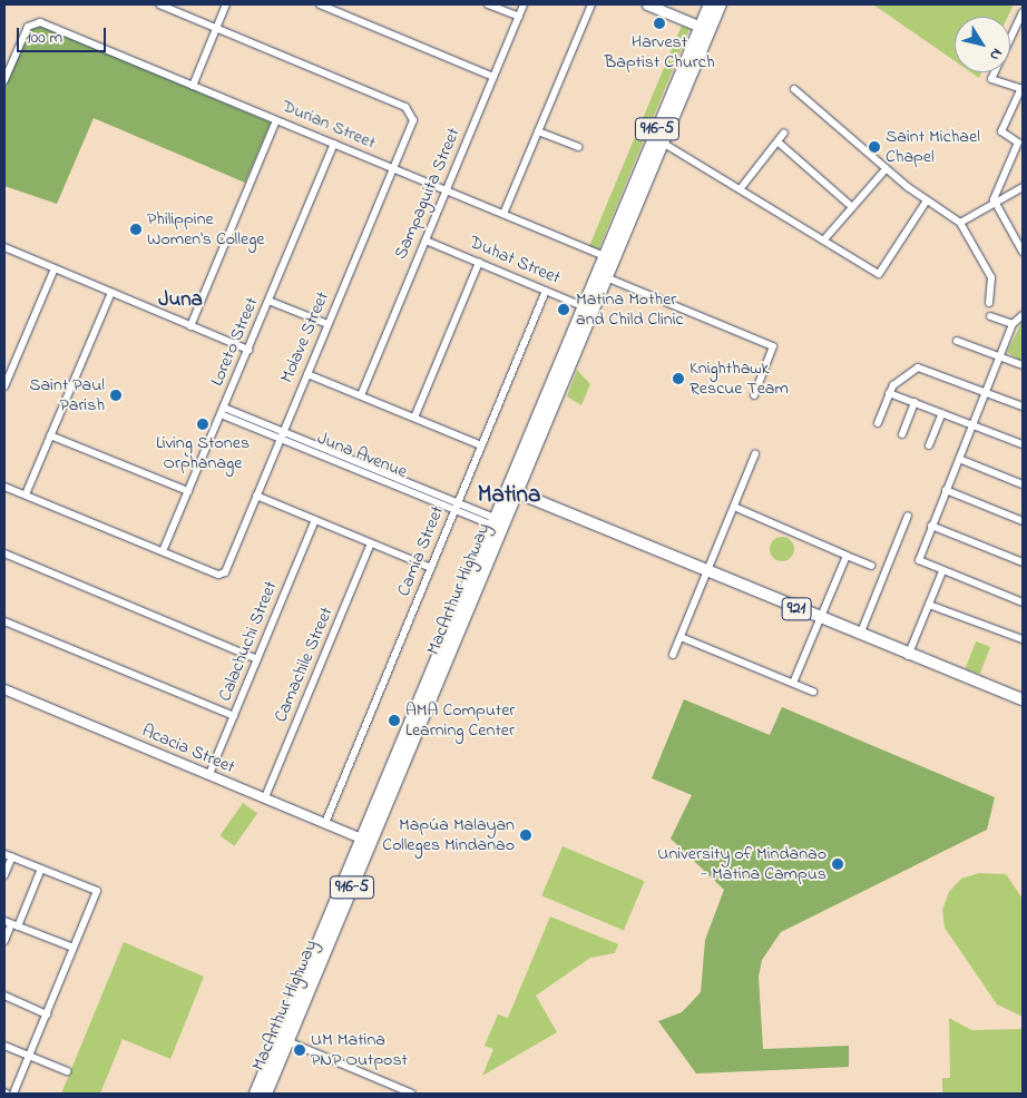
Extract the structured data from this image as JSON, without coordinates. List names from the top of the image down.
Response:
{
  "streets": {
    "main road": ["916-5", "MacArthur Highway", "921"],
    "street": [
      "Durian Street",
      "Sampaguita Street",
      "Duhat Street",
      "Molave Street",
      "Loreto Street",
      "Juna Avenue",
      "Camia Street",
      "Calachuchi Street",
      "Camachile Street",
      "Acacia Street"
    ]
  },
  "crossings": [
    ["Durian Street", "Sampaguita Street"],
    ["Durian Street", "Molave Street"],
    ["Durian Street", "Loreto Street"],
    ["Durian Street", "MacArthur Highway"],
    ["Sampaguita Street", "Duhat Street"],
    ["Duhat Street", "Camia Street"],
    ["Duhat Street", "MacArthur Highway"],
    ["Molave Street", "Loreto Street"],
    ["Molave Street", "Juna Avenue"],
    ["Loreto Street", "Juna Avenue"],
    ["Juna Avenue", "Camia Street"],
    ["Juna Avenue", "MacArthur Highway"],
    ["Camia Street", "Acacia Street"],
    ["MacArthur Highway", "921"],
    ["MacArthur Highway", "Acacia Street"],
    ["Calachuchi Street", "Acacia Street"],
    ["Camachile Street", "Acacia Street"]
  ],
  "districts": ["Juna", "Matina"],
  "places": [
    "Harvest Baptist Church",
    "Saint Michael Chapel",
    "Philippine Women's College",
    "Matina Mother and Child Clinic",
    "Knighthawk Rescue Team",
    "Saint Paul Parish",
    "Living Stones Orphanage",
    "AMA Computer Learning Center",
    "Mapúa Malayan Colleges Mindanao",
    "University of Mindanao - Matina Campus",
    "UM Matina PNP Outpost"
  ],
  "scale_bar": "100 m",
  "north": "bottom right"
}
